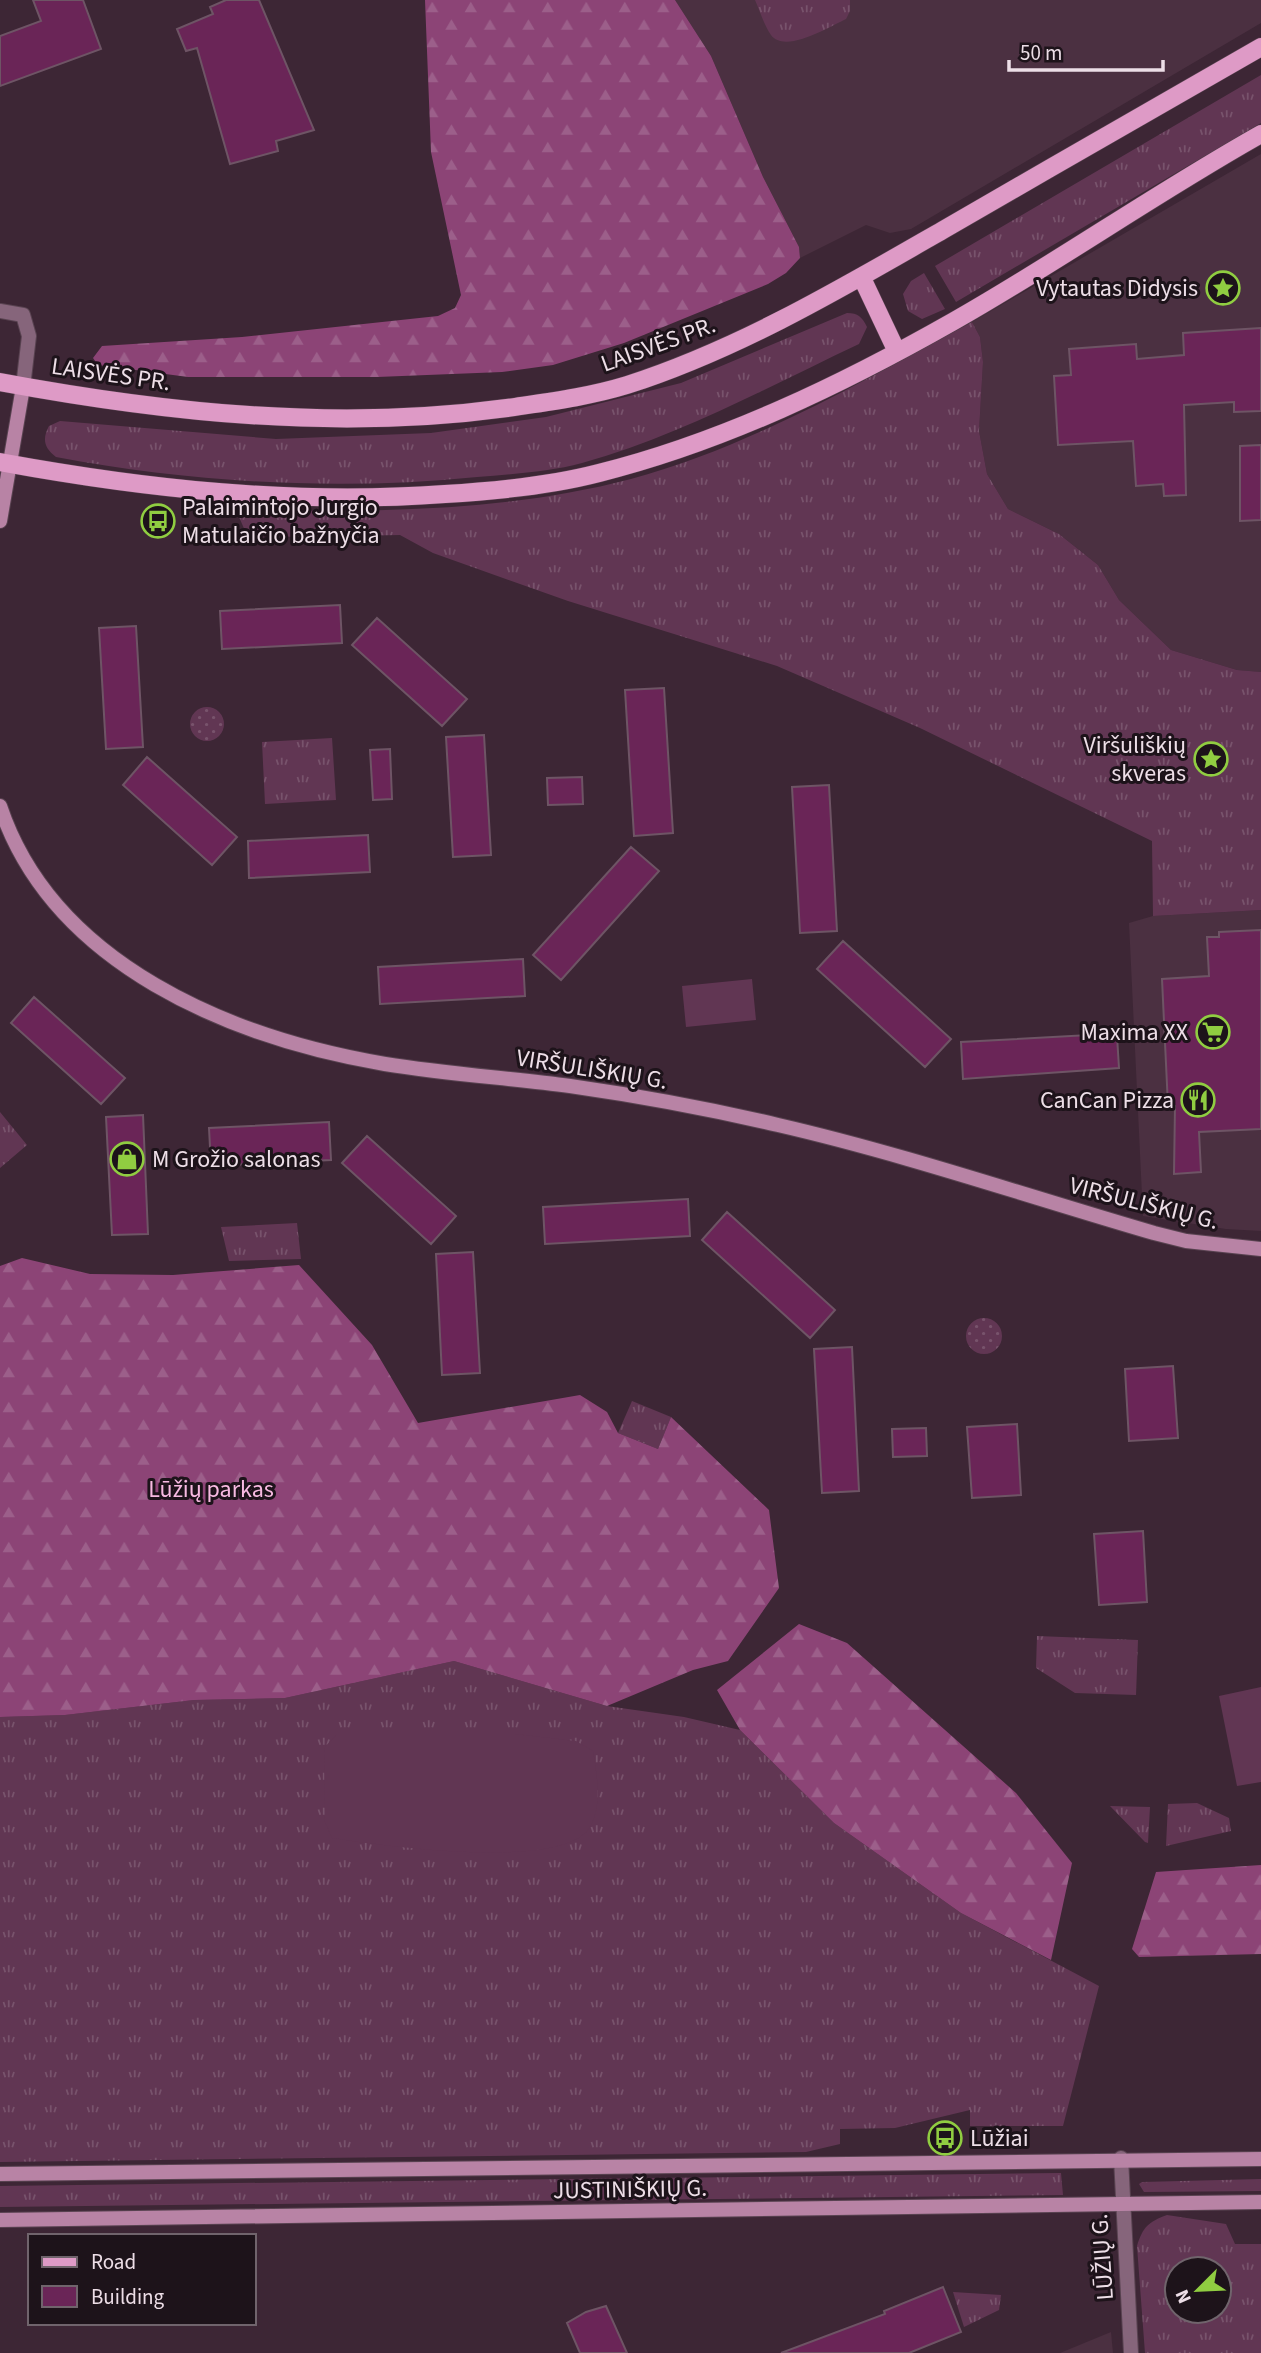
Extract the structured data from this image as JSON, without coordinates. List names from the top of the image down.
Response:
{
  "streets": {
    "main road": ["LAISVĖS PR.", "VIRŠULIŠKIŲ G.", "JUSTINIŠKIŲ G."],
    "street": ["LŪŽIŲ G."]
  },
  "crossings": [
    ["JUSTINIŠKIŲ G.", "LŪŽIŲ G."]
  ],
  "parks": ["Lūžių parkas"],
  "places": {
    "place": ["Vytautas Didysis", "Viršuliškių skveras"],
    "bus stop": ["Palaimintojo Jurgio Matulaičio bažnyčia", "Lūžiai"],
    "supermarket": ["Maxima XX"],
    "restaurant": ["CanCan Pizza"],
    "shop": ["M Grožio salonas"]
  },
  "legend": ["Road", "Building"],
  "scale_bar": "50 m",
  "north": "bottom left"
}
